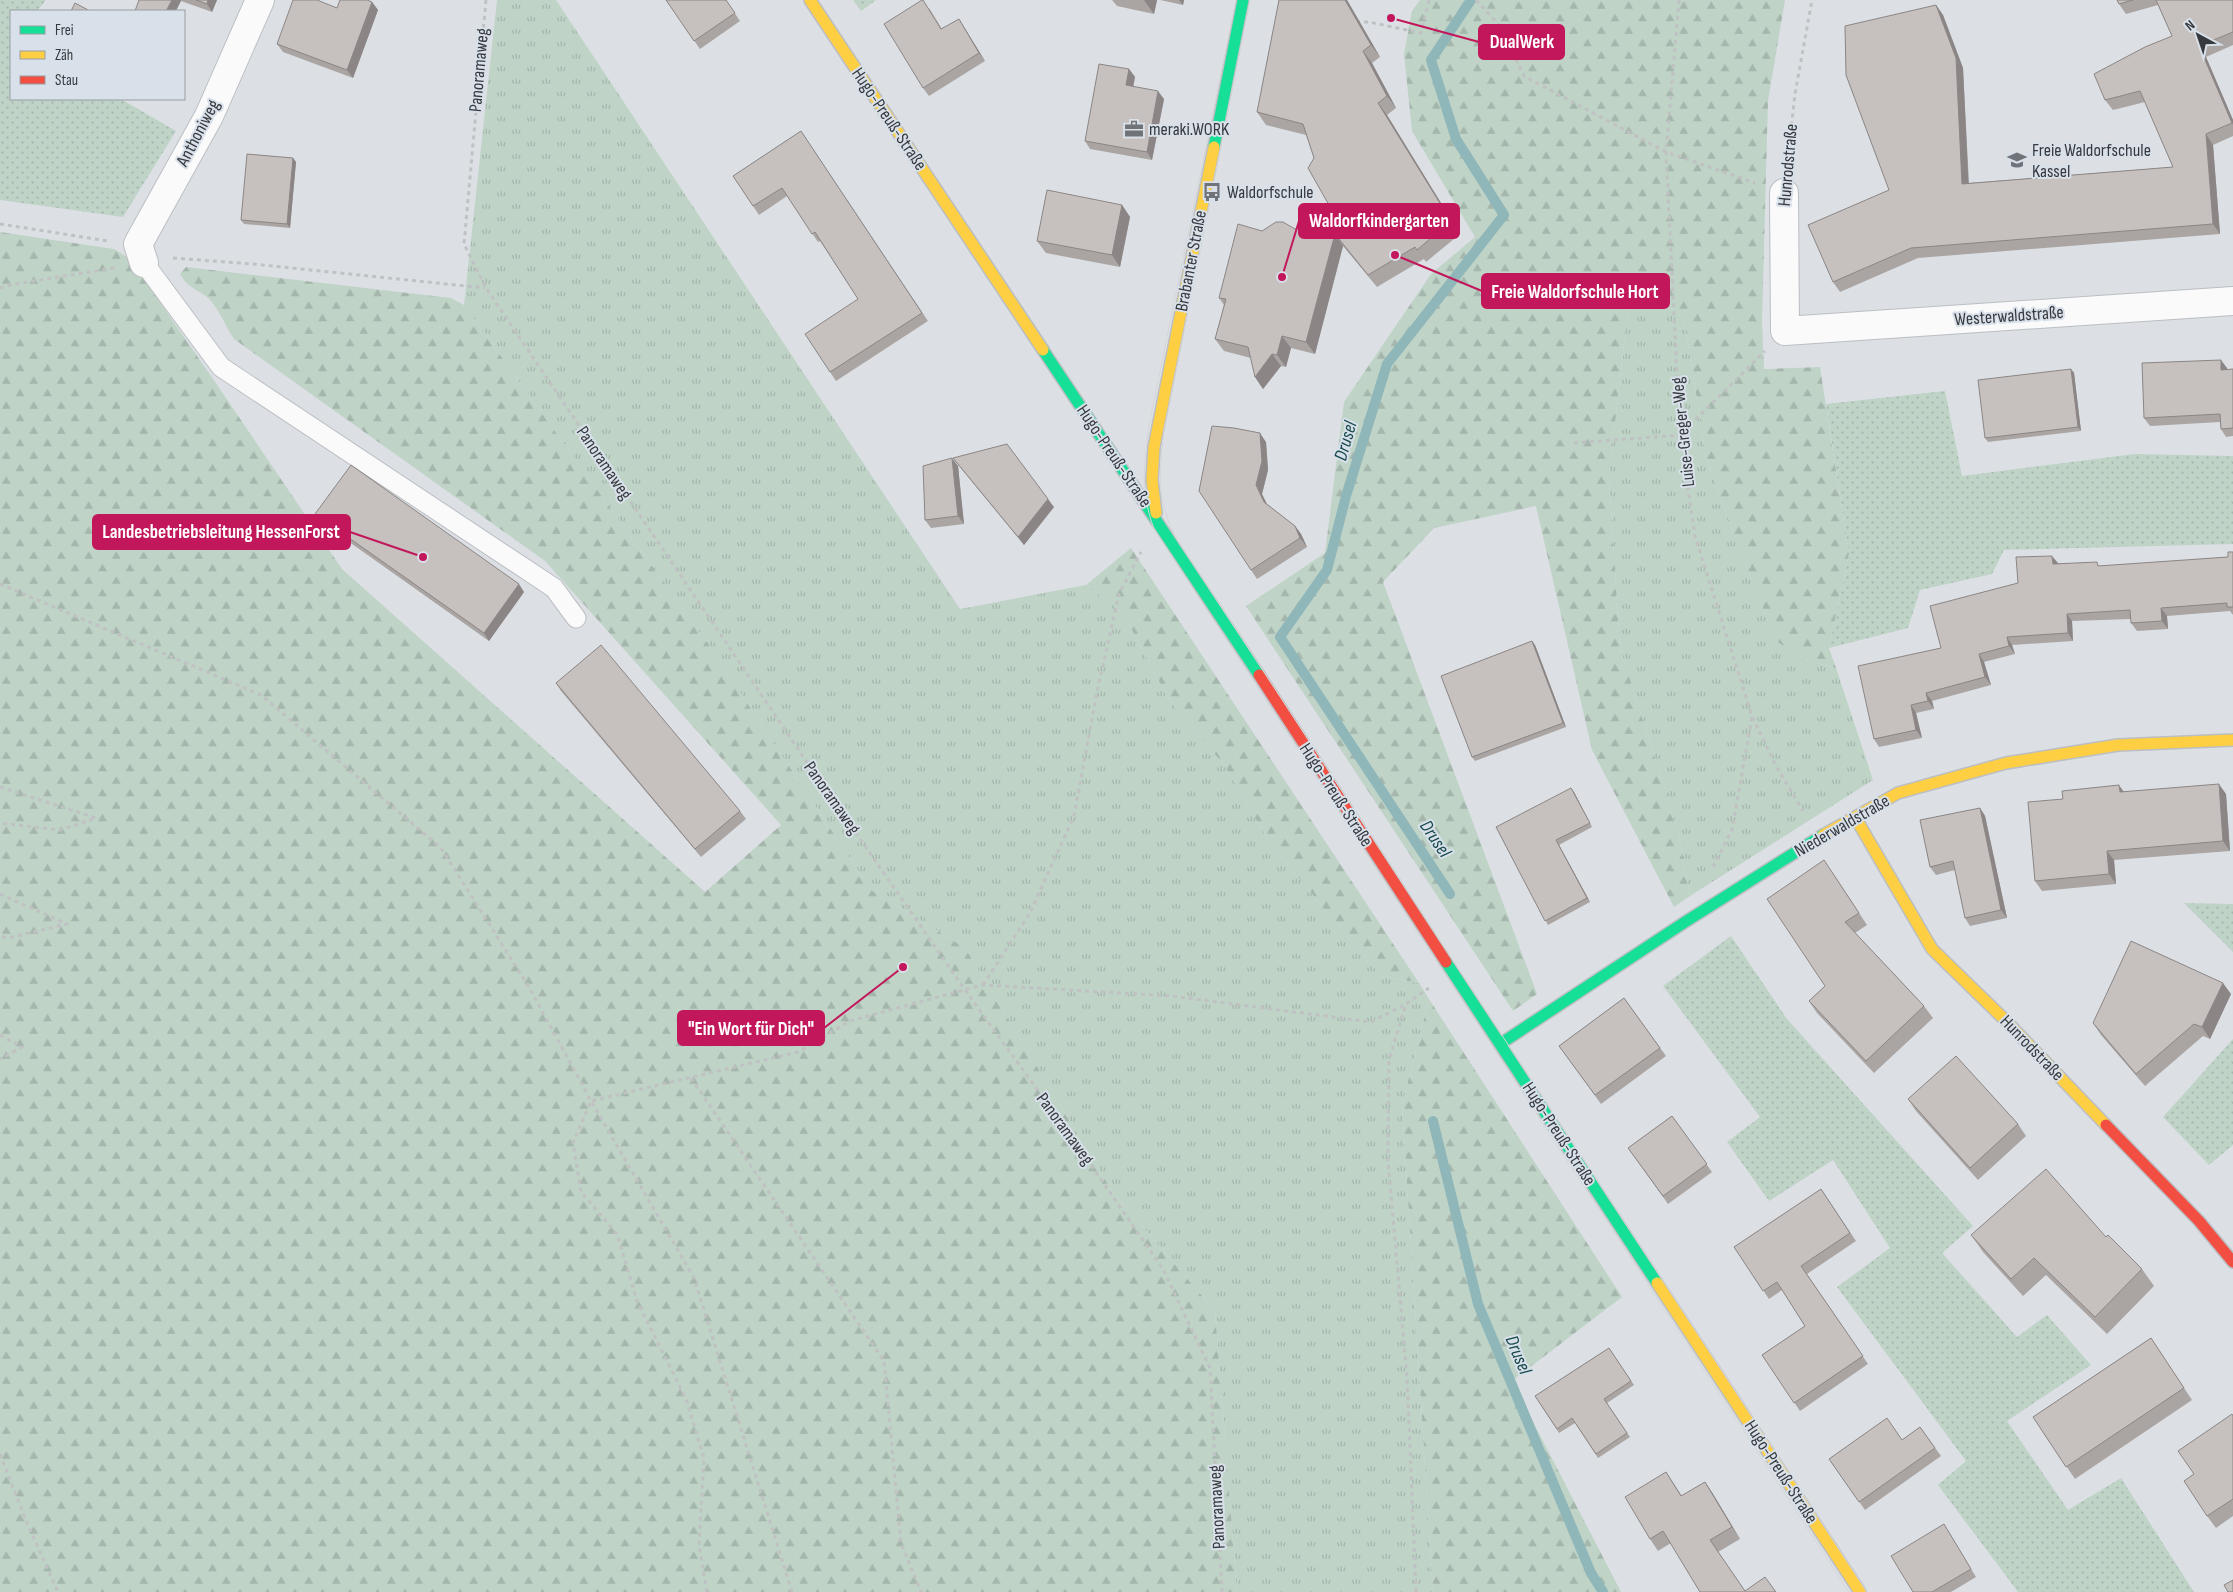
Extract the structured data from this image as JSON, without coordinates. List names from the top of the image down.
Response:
{
  "streets": {
    "street": [
      "Hugo-Preuß-Straße",
      "Anthoniweg",
      "Hunrodstraße",
      "Brabanter Straße",
      "Westerwaldstraße",
      "Niederwaldstraße"
    ],
    "path": ["Panoramaweg", "Luise-Greger-Weg"]
  },
  "crossings": [
    ["Hugo-Preuß-Straße", "Brabanter Straße"],
    ["Hugo-Preuß-Straße", "Niederwaldstraße"],
    ["Hunrodstraße", "Westerwaldstraße"],
    ["Hunrodstraße", "Niederwaldstraße"],
    ["Luise-Greger-Weg", "Niederwaldstraße"]
  ],
  "water": ["Drusel"],
  "places": {
    "other": [
      "DualWerk",
      "Freie Waldorfschule Hort",
      "Waldorfkindergarten",
      "Landesbetriebsleitung HessenForst",
      "\"Ein Wort für Dich\""
    ],
    "office": ["meraki.WORK"],
    "school or university": ["Freie Waldorfschule Kassel"],
    "bus stop": ["Waldorfschule"]
  },
  "legend": ["Frei", "Zäh", "Stau"],
  "north": "top left"
}
